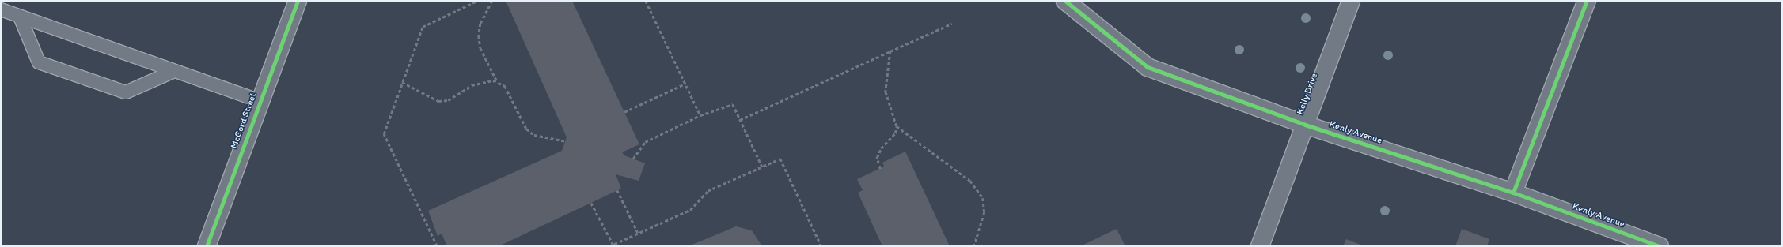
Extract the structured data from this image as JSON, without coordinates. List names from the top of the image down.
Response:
{
  "streets": {
    "street": ["Kelly Drive", "McCord Street", "Kenly Avenue"]
  },
  "crossings": [
    ["Kelly Drive", "Kenly Avenue"]
  ]
}
